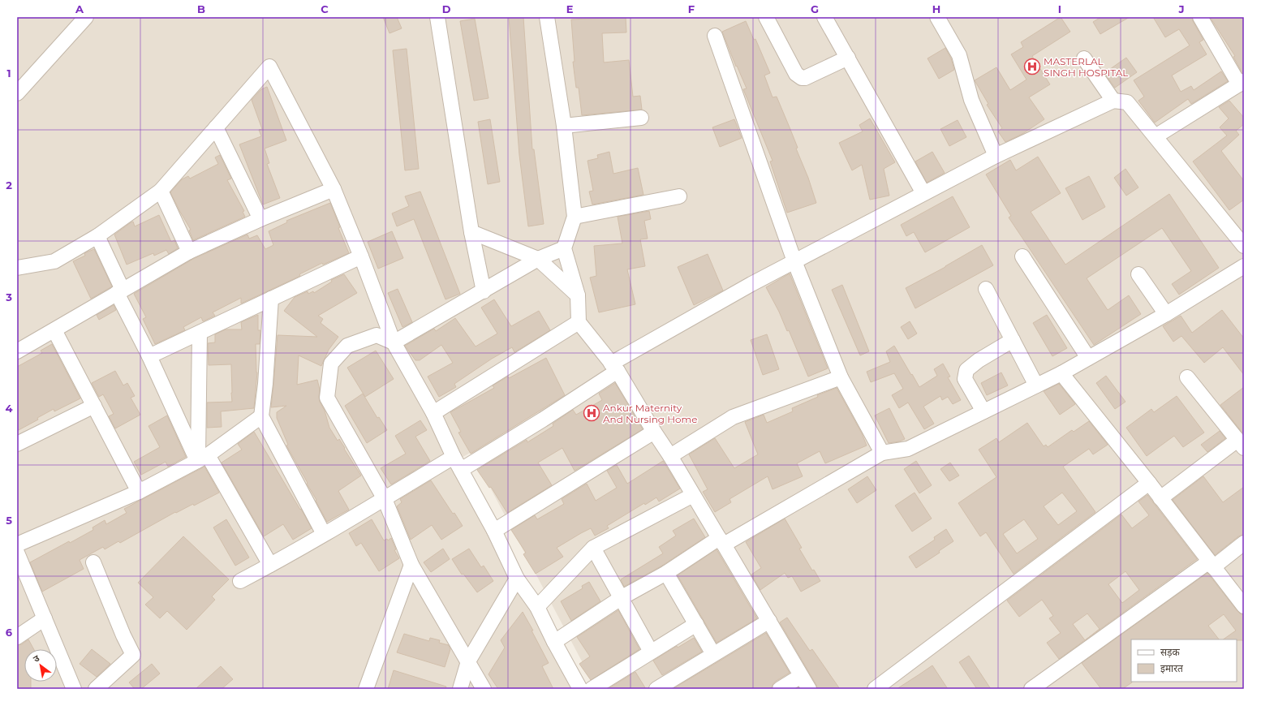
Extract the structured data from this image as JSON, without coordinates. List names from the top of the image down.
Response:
{
  "places": {
    "hospital": ["MASTERLAL SINGH HOSPITAL", "Ankur Maternity And Nursing Home"]
  },
  "legend": ["सड़क", "इमारत"],
  "north": "top left",
  "grid": {
    "columns": [
      "A",
      "B",
      "C",
      "D",
      "E",
      "F",
      "G",
      "H",
      "I",
      "J"
    ],
    "rows": [
      "1",
      "2",
      "3",
      "4",
      "5",
      "6"
    ]
  }
}
